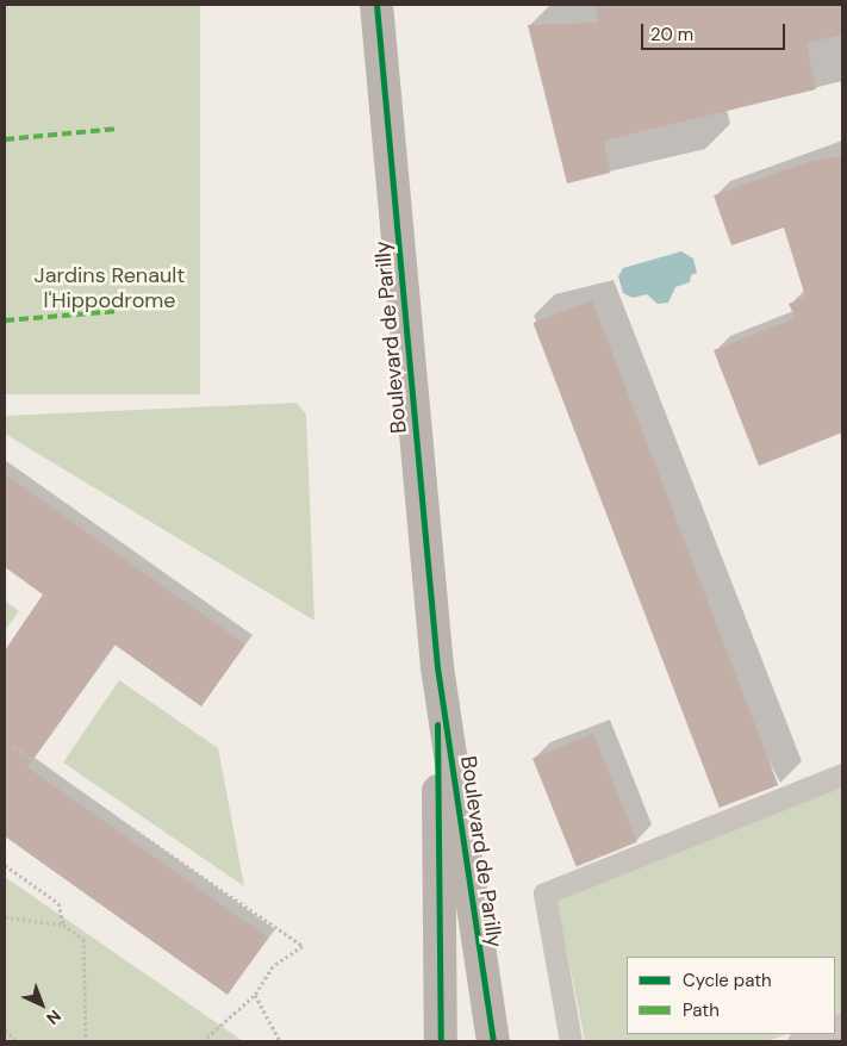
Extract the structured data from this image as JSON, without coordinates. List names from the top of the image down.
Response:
{
  "streets": {
    "main road": ["Boulevard de Parilly"]
  },
  "parks": ["Jardins Renault l'Hippodrome"],
  "legend": ["Cycle path", "Path"],
  "scale_bar": "20 m",
  "north": "bottom right"
}
